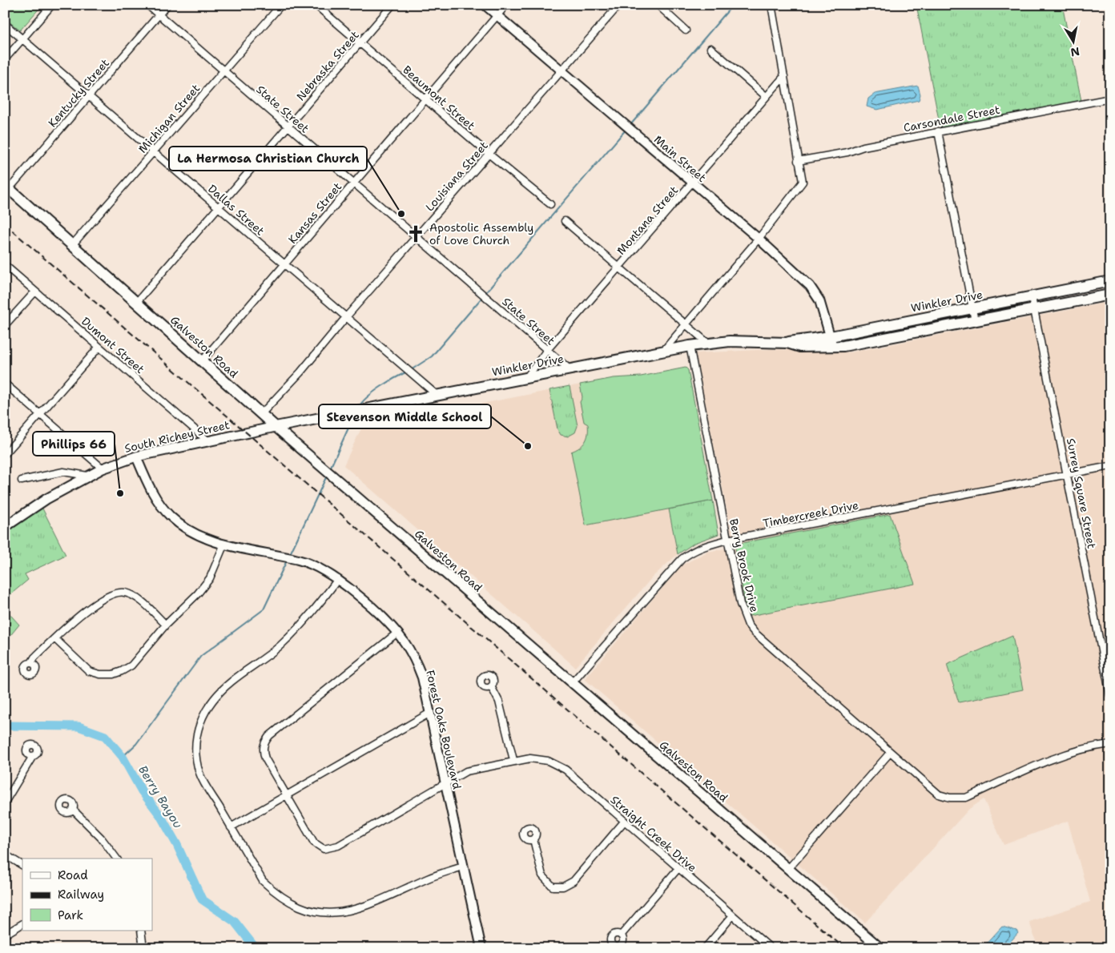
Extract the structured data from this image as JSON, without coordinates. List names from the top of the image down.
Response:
{
  "streets": {
    "main road": ["Winkler Drive", "Galveston Road", "South Richey Street"],
    "street": [
      "Nebraska Street",
      "Kentucky Street",
      "Beaumont Street",
      "State Street",
      "Michigan Street",
      "Carsondale Street",
      "Main Street",
      "Louisiana Street",
      "Dallas Street",
      "Kansas Street",
      "Montana Street",
      "Dumont Street",
      "Surrey Square Street",
      "Timbercreek Drive",
      "Berry Brook Drive",
      "Forest Oaks Boulevard",
      "Straight Creek Drive"
    ]
  },
  "crossings": [
    ["Nebraska Street", "Beaumont Street"],
    ["Nebraska Street", "State Street"],
    ["Nebraska Street", "Dallas Street"],
    ["Nebraska Street", "Galveston Road"],
    ["Kentucky Street", "State Street"],
    ["Kentucky Street", "Dallas Street"],
    ["Kentucky Street", "Galveston Road"],
    ["Beaumont Street", "Louisiana Street"],
    ["Beaumont Street", "Kansas Street"],
    ["State Street", "Michigan Street"],
    ["State Street", "Louisiana Street"],
    ["State Street", "Kansas Street"],
    ["State Street", "Montana Street"],
    ["State Street", "Winkler Drive"],
    ["Michigan Street", "Dallas Street"],
    ["Michigan Street", "Galveston Road"],
    ["Main Street", "Louisiana Street"],
    ["Main Street", "Kansas Street"],
    ["Main Street", "Montana Street"],
    ["Main Street", "Winkler Drive"],
    ["Louisiana Street", "Dallas Street"],
    ["Louisiana Street", "Galveston Road"],
    ["Dallas Street", "Kansas Street"],
    ["Dallas Street", "Winkler Drive"],
    ["Kansas Street", "Galveston Road"],
    ["Montana Street", "Winkler Drive"],
    ["Winkler Drive", "Galveston Road"],
    ["Winkler Drive", "South Richey Street"],
    ["Winkler Drive", "Surrey Square Street"],
    ["Winkler Drive", "Berry Brook Drive"],
    ["Dumont Street", "South Richey Street"],
    ["Galveston Road", "South Richey Street"],
    ["Galveston Road", "Timbercreek Drive"],
    ["South Richey Street", "Forest Oaks Boulevard"],
    ["Surrey Square Street", "Timbercreek Drive"],
    ["Timbercreek Drive", "Berry Brook Drive"],
    ["Forest Oaks Boulevard", "Straight Creek Drive"]
  ],
  "water": ["Berry Bayou"],
  "places": {
    "other": ["La Hermosa Christian Church", "Stevenson Middle School", "Phillips 66"],
    "church": ["Apostolic Assembly of Love Church"]
  },
  "legend": ["Road", "Railway", "Park"],
  "north": "bottom"
}
